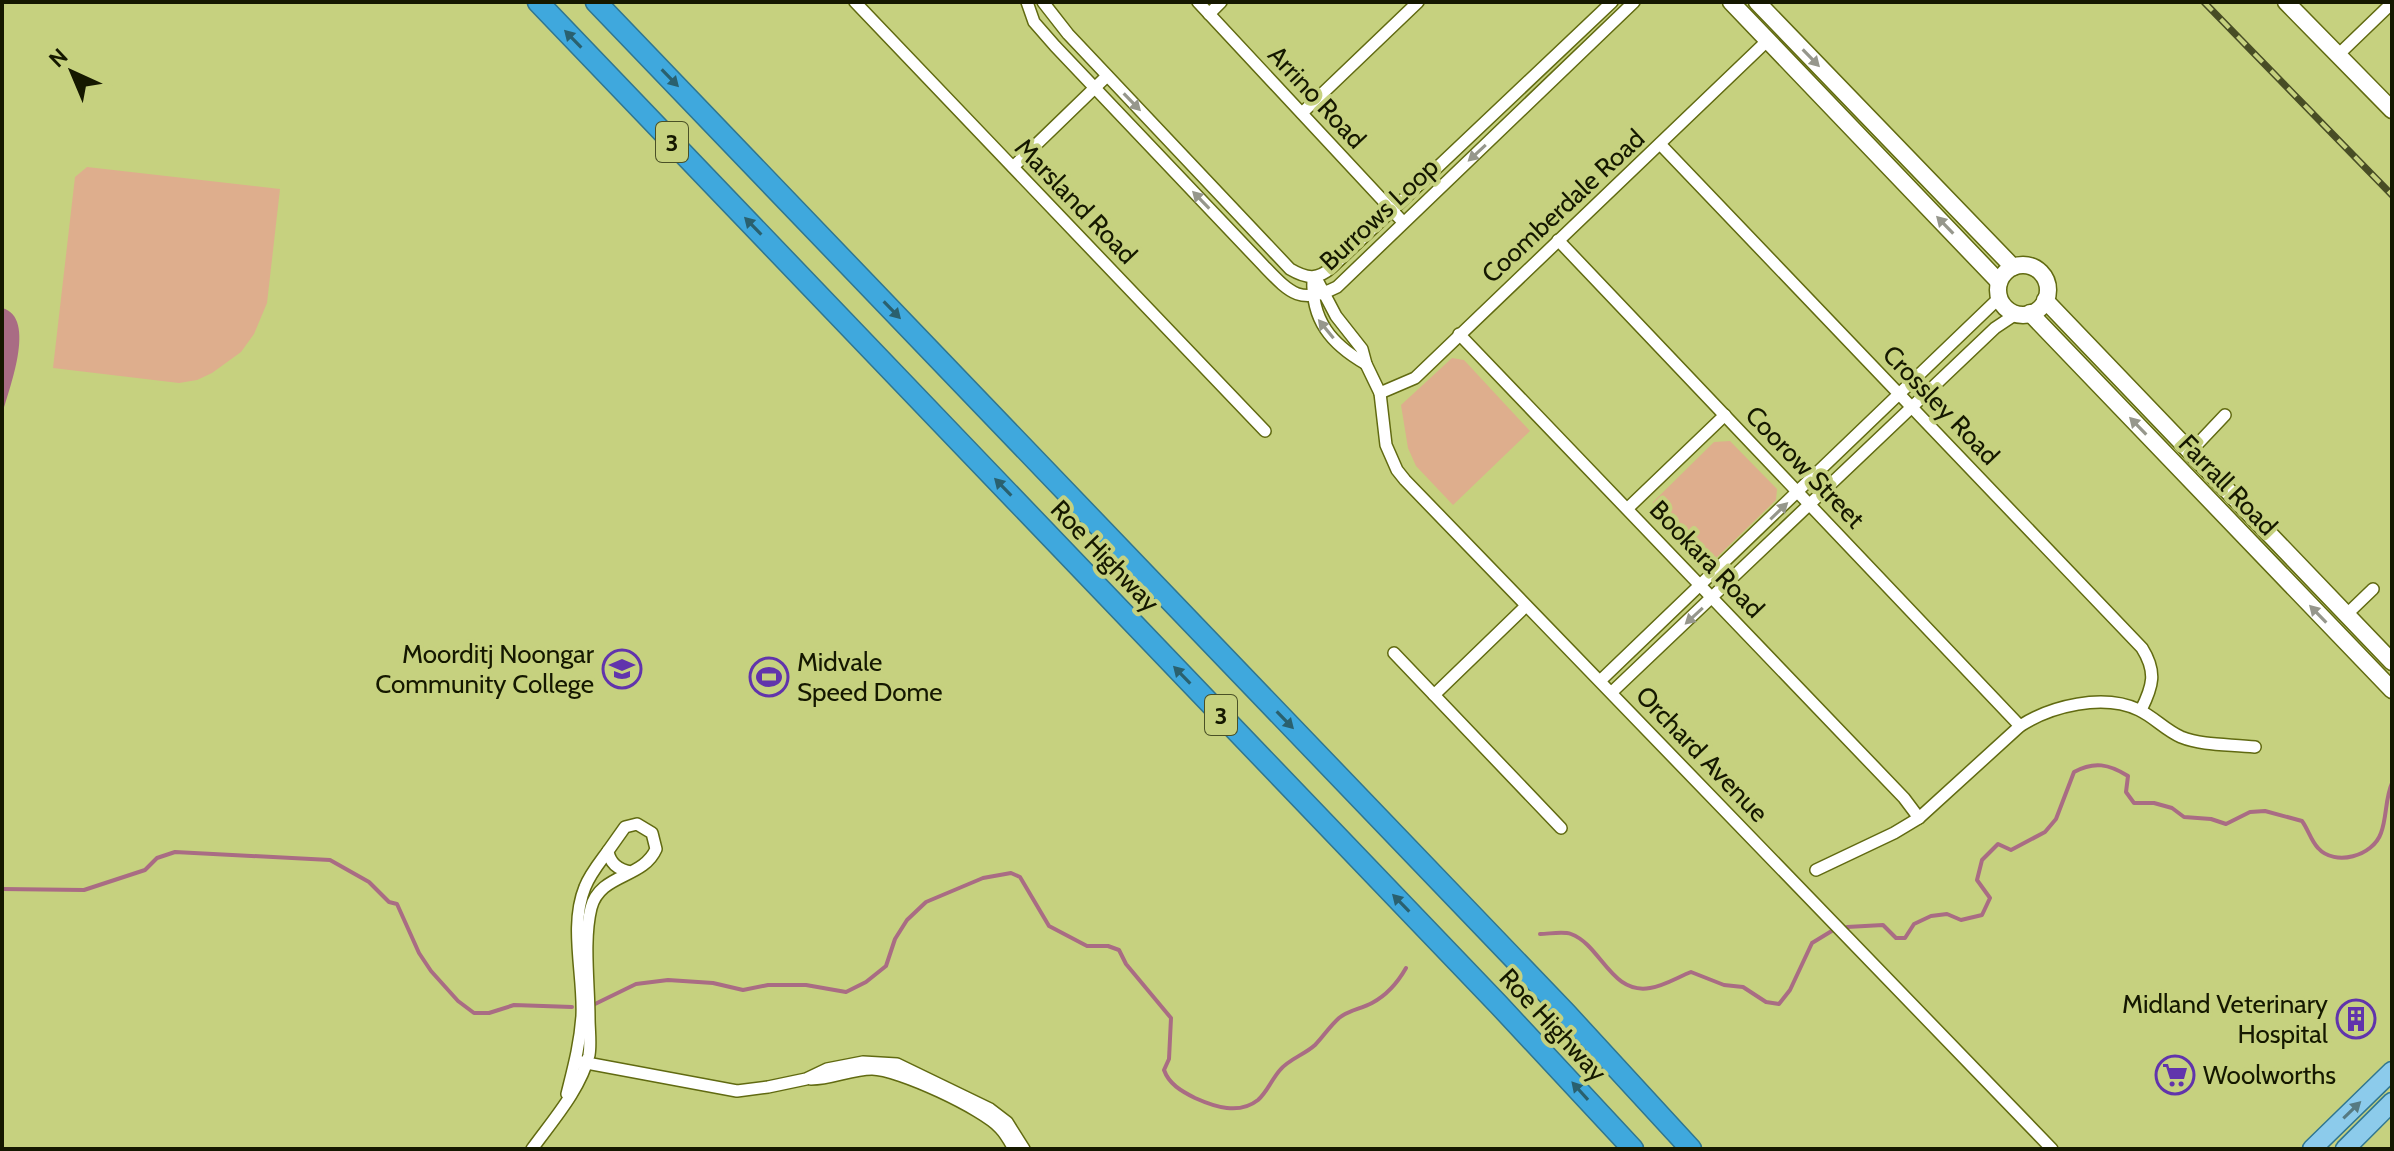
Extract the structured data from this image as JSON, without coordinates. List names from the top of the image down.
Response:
{
  "streets": {
    "highway": ["3", "Roe Highway"],
    "main road": ["Farrall Road"],
    "street": [
      "Arrino Road",
      "Marsland Road",
      "Coomberdale Road",
      "Burrows Loop",
      "Crossley Road",
      "Coorow Street",
      "Bookara Road",
      "Orchard Avenue"
    ]
  },
  "crossings": [
    ["Arrino Road", "Burrows Loop"],
    ["Coomberdale Road", "Crossley Road"],
    ["Coomberdale Road", "Coorow Street"],
    ["Coomberdale Road", "Bookara Road"],
    ["Coomberdale Road", "Orchard Avenue"],
    ["Burrows Loop", "Orchard Avenue"]
  ],
  "places": {
    "school or university": ["Moorditj Noongar Community College"],
    "sports": ["Midvale Speed Dome"],
    "building": ["Midland Veterinary Hospital"],
    "supermarket": ["Woolworths"]
  },
  "north": "top left"
}
